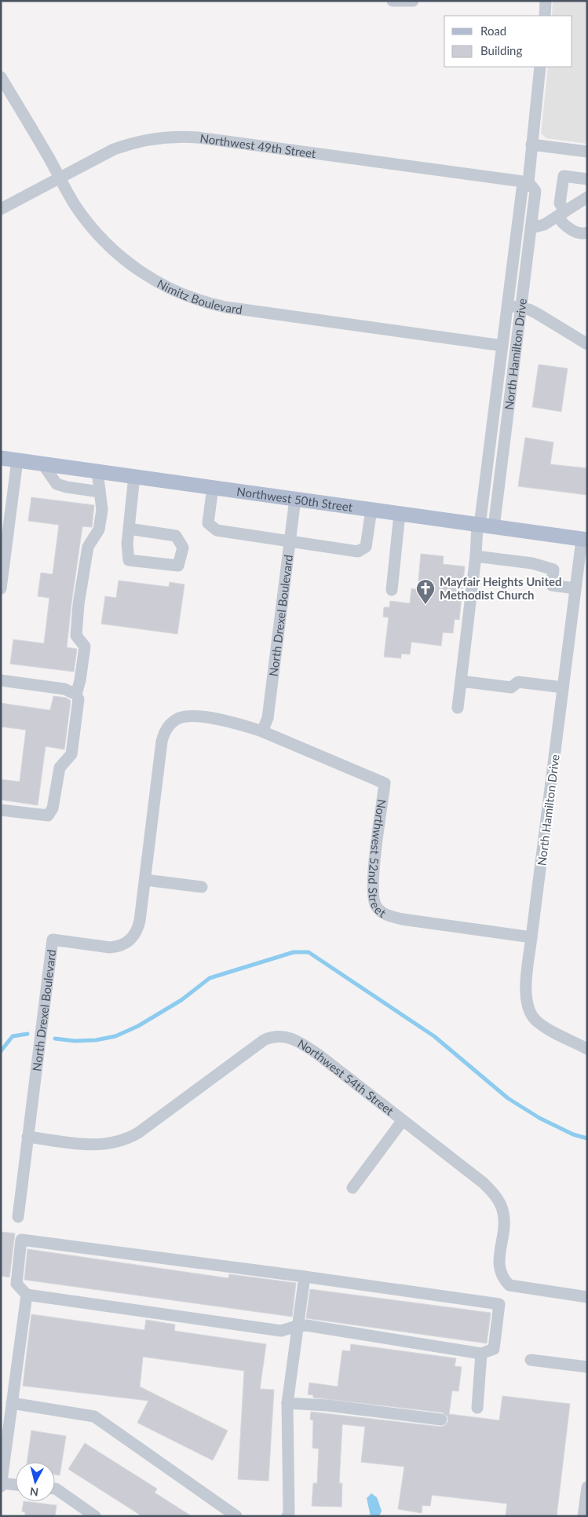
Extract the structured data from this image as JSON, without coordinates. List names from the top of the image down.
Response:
{
  "streets": {
    "main road": ["Northwest 50th Street"],
    "street": [
      "Northwest 49th Street",
      "Nimitz Boulevard",
      "North Hamilton Drive",
      "North Drexel Boulevard",
      "Northwest 52nd Street",
      "Northwest 54th Street"
    ]
  },
  "crossings": [
    ["Northwest 49th Street", "Nimitz Boulevard"],
    ["Northwest 49th Street", "North Hamilton Drive"],
    ["Nimitz Boulevard", "North Hamilton Drive"],
    ["North Hamilton Drive", "Northwest 50th Street"],
    ["North Hamilton Drive", "Northwest 52nd Street"],
    ["Northwest 50th Street", "North Drexel Boulevard"],
    ["North Drexel Boulevard", "Northwest 52nd Street"],
    ["North Drexel Boulevard", "Northwest 54th Street"]
  ],
  "places": {
    "church": ["Mayfair Heights United Methodist Church"]
  },
  "legend": ["Road", "Building"],
  "north": "bottom"
}
